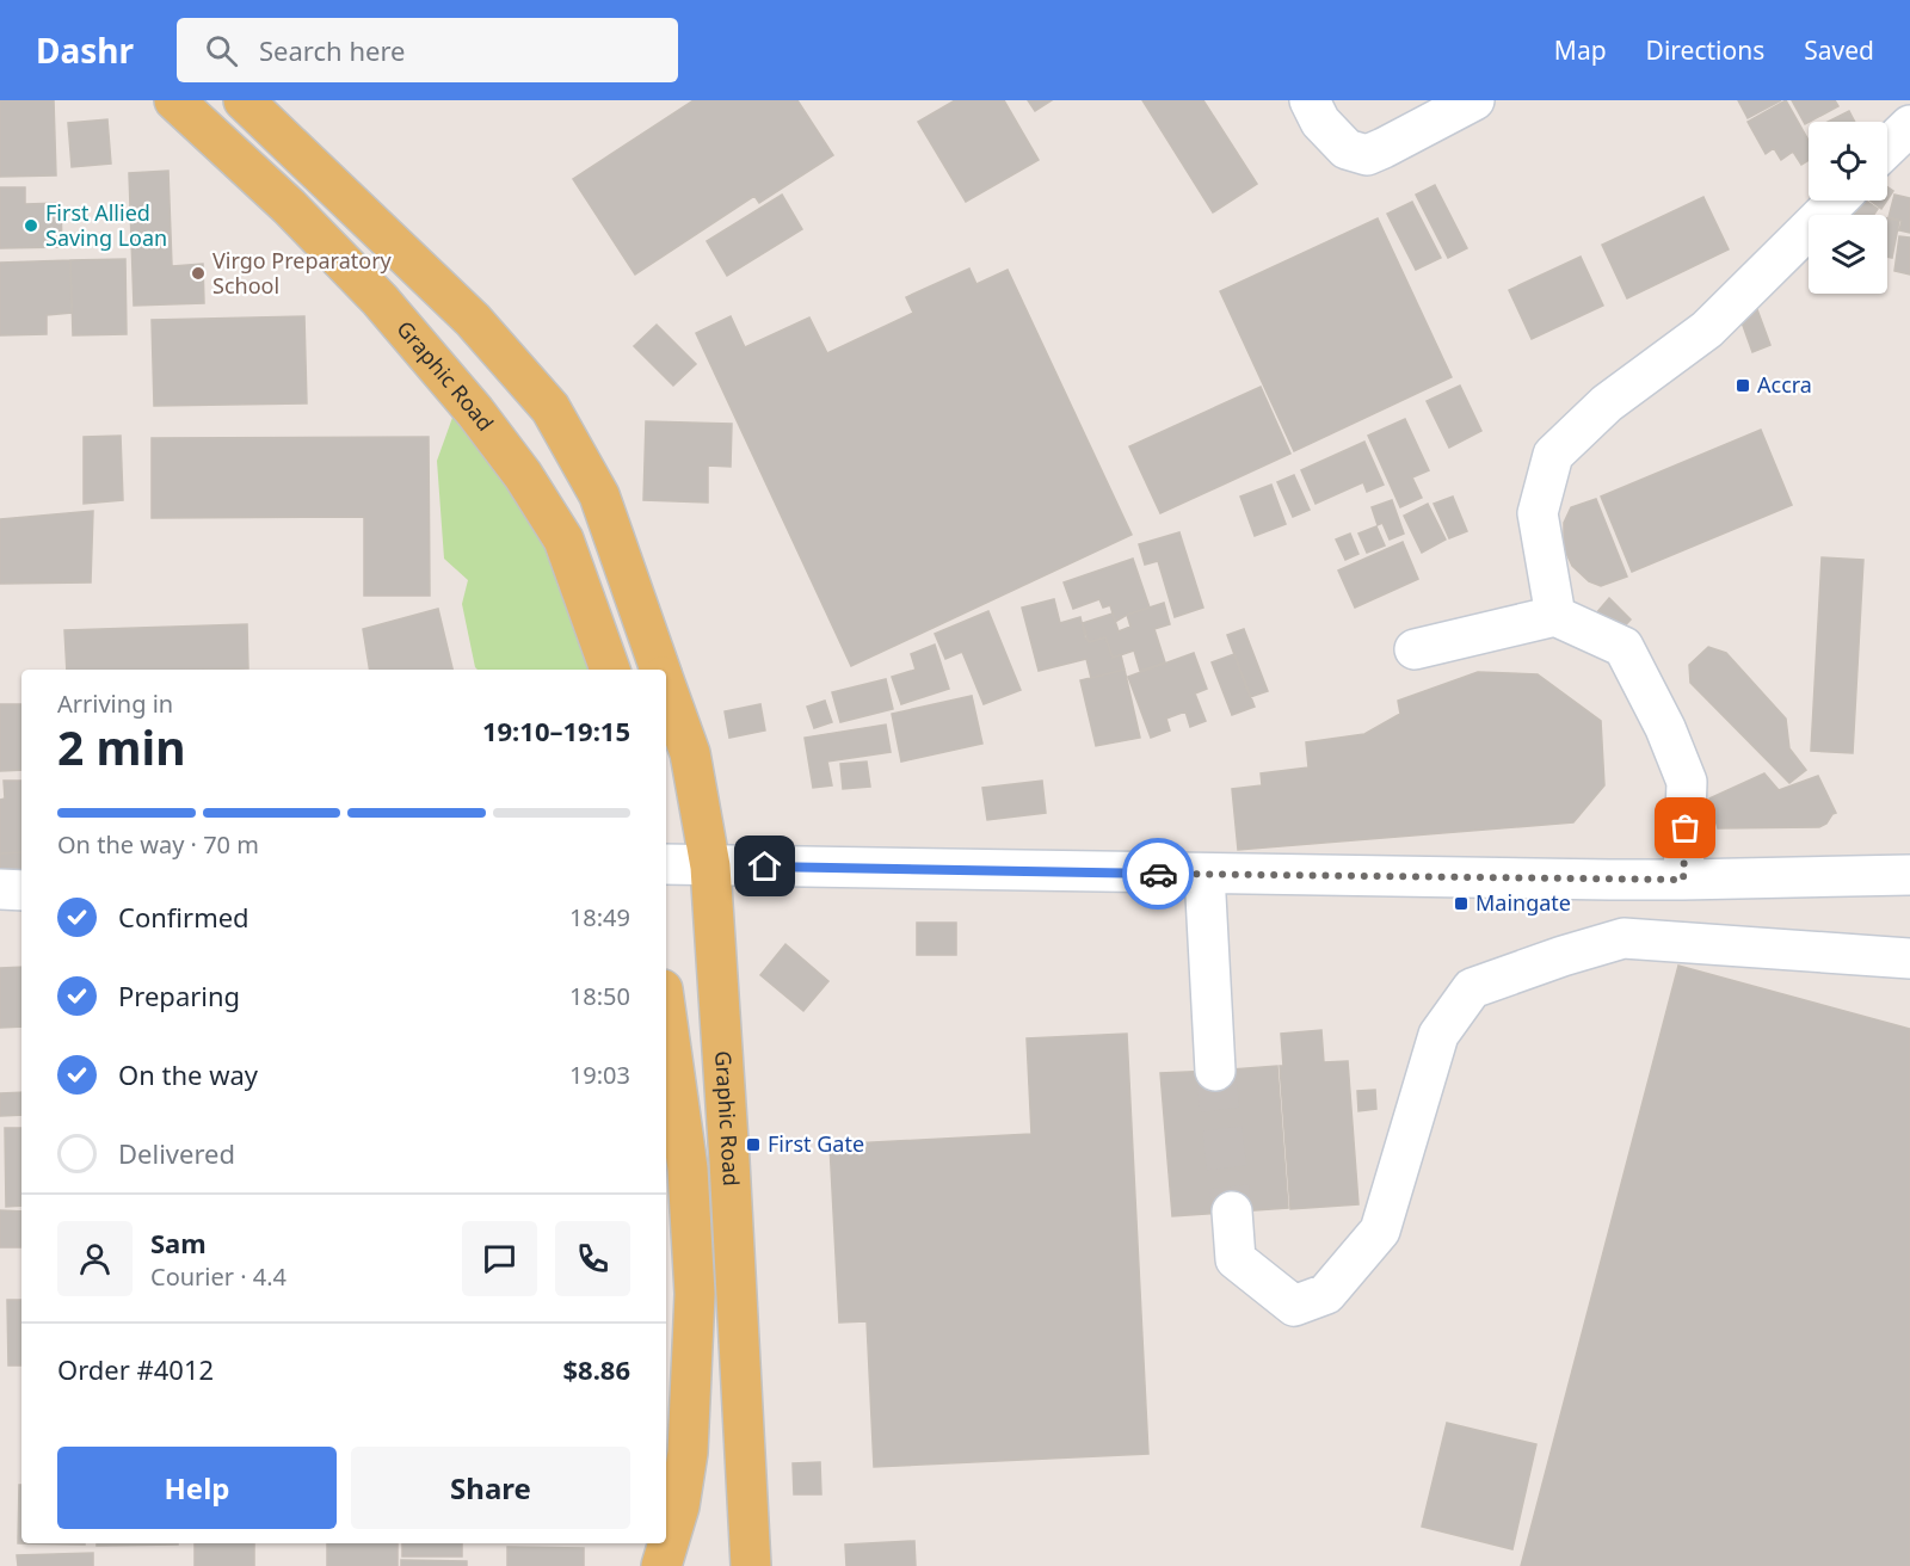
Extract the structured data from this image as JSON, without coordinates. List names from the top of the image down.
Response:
{
  "streets": {
    "main road": ["Graphic Road"]
  },
  "places": {
    "other": ["First Allied Saving Loan", "Virgo Preparatory School"],
    "transit": ["Accra", "Maingate", "First Gate"]
  },
  "page": {
    "header": "Dashr",
    "search": "Search here",
    "nav": ["Map", "Directions", "Saved"],
    "heading": ["2 min", "Arriving in", "19:10–19:15"],
    "panel": [
      "Sam",
      "Courier · 4.4",
      "Order #4012",
      "$8.86"
    ],
    "bar": "On the way · 70 m",
    "list": [
      ["Confirmed", "18:49"],
      ["Preparing", "18:50"],
      ["On the way", "19:03"],
      "Delivered"
    ],
    "buttons": ["Help", "Share"]
  }
}
